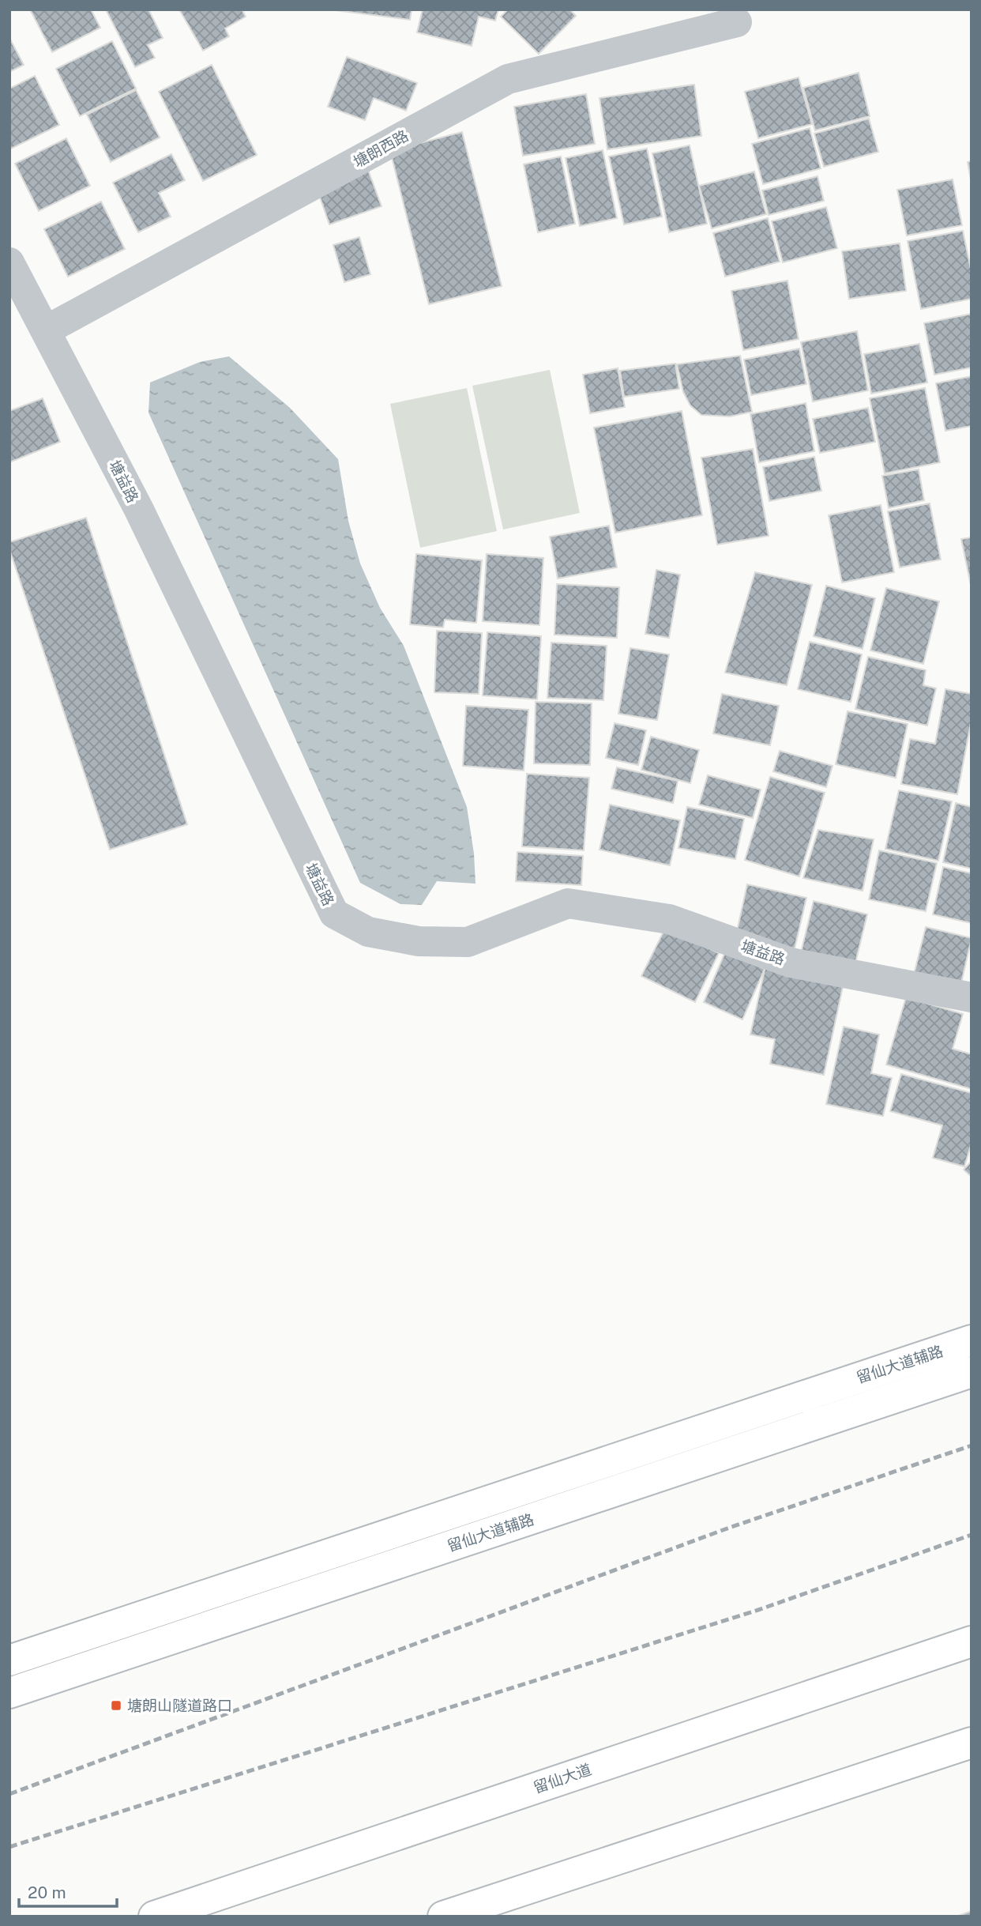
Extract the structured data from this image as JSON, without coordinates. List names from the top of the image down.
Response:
{
  "streets": {
    "main road": ["留仙大道辅路", "留仙大道"],
    "street": ["塘朗西路", "塘益路"]
  },
  "crossings": [
    ["塘朗西路", "塘益路"]
  ],
  "places": {
    "transit": ["塘朗山隧道路口"]
  },
  "scale_bar": "20 m"
}
